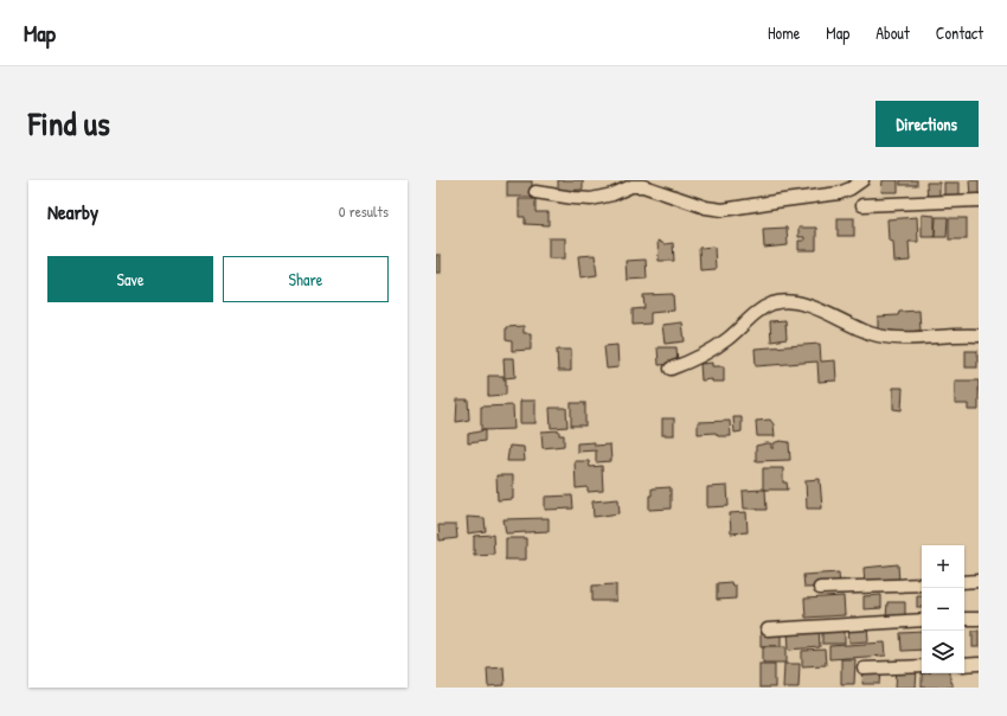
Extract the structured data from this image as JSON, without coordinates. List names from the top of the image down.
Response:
{
  "page": {
    "header": "Map",
    "nav": [
      "Home",
      "Map",
      "About",
      "Contact"
    ],
    "title": "Find us",
    "buttons": [
      "Directions",
      ["Save", "Share"]
    ],
    "heading": ["Nearby", "0 results"],
    "map_buttons": ["+", "−"]
  }
}
